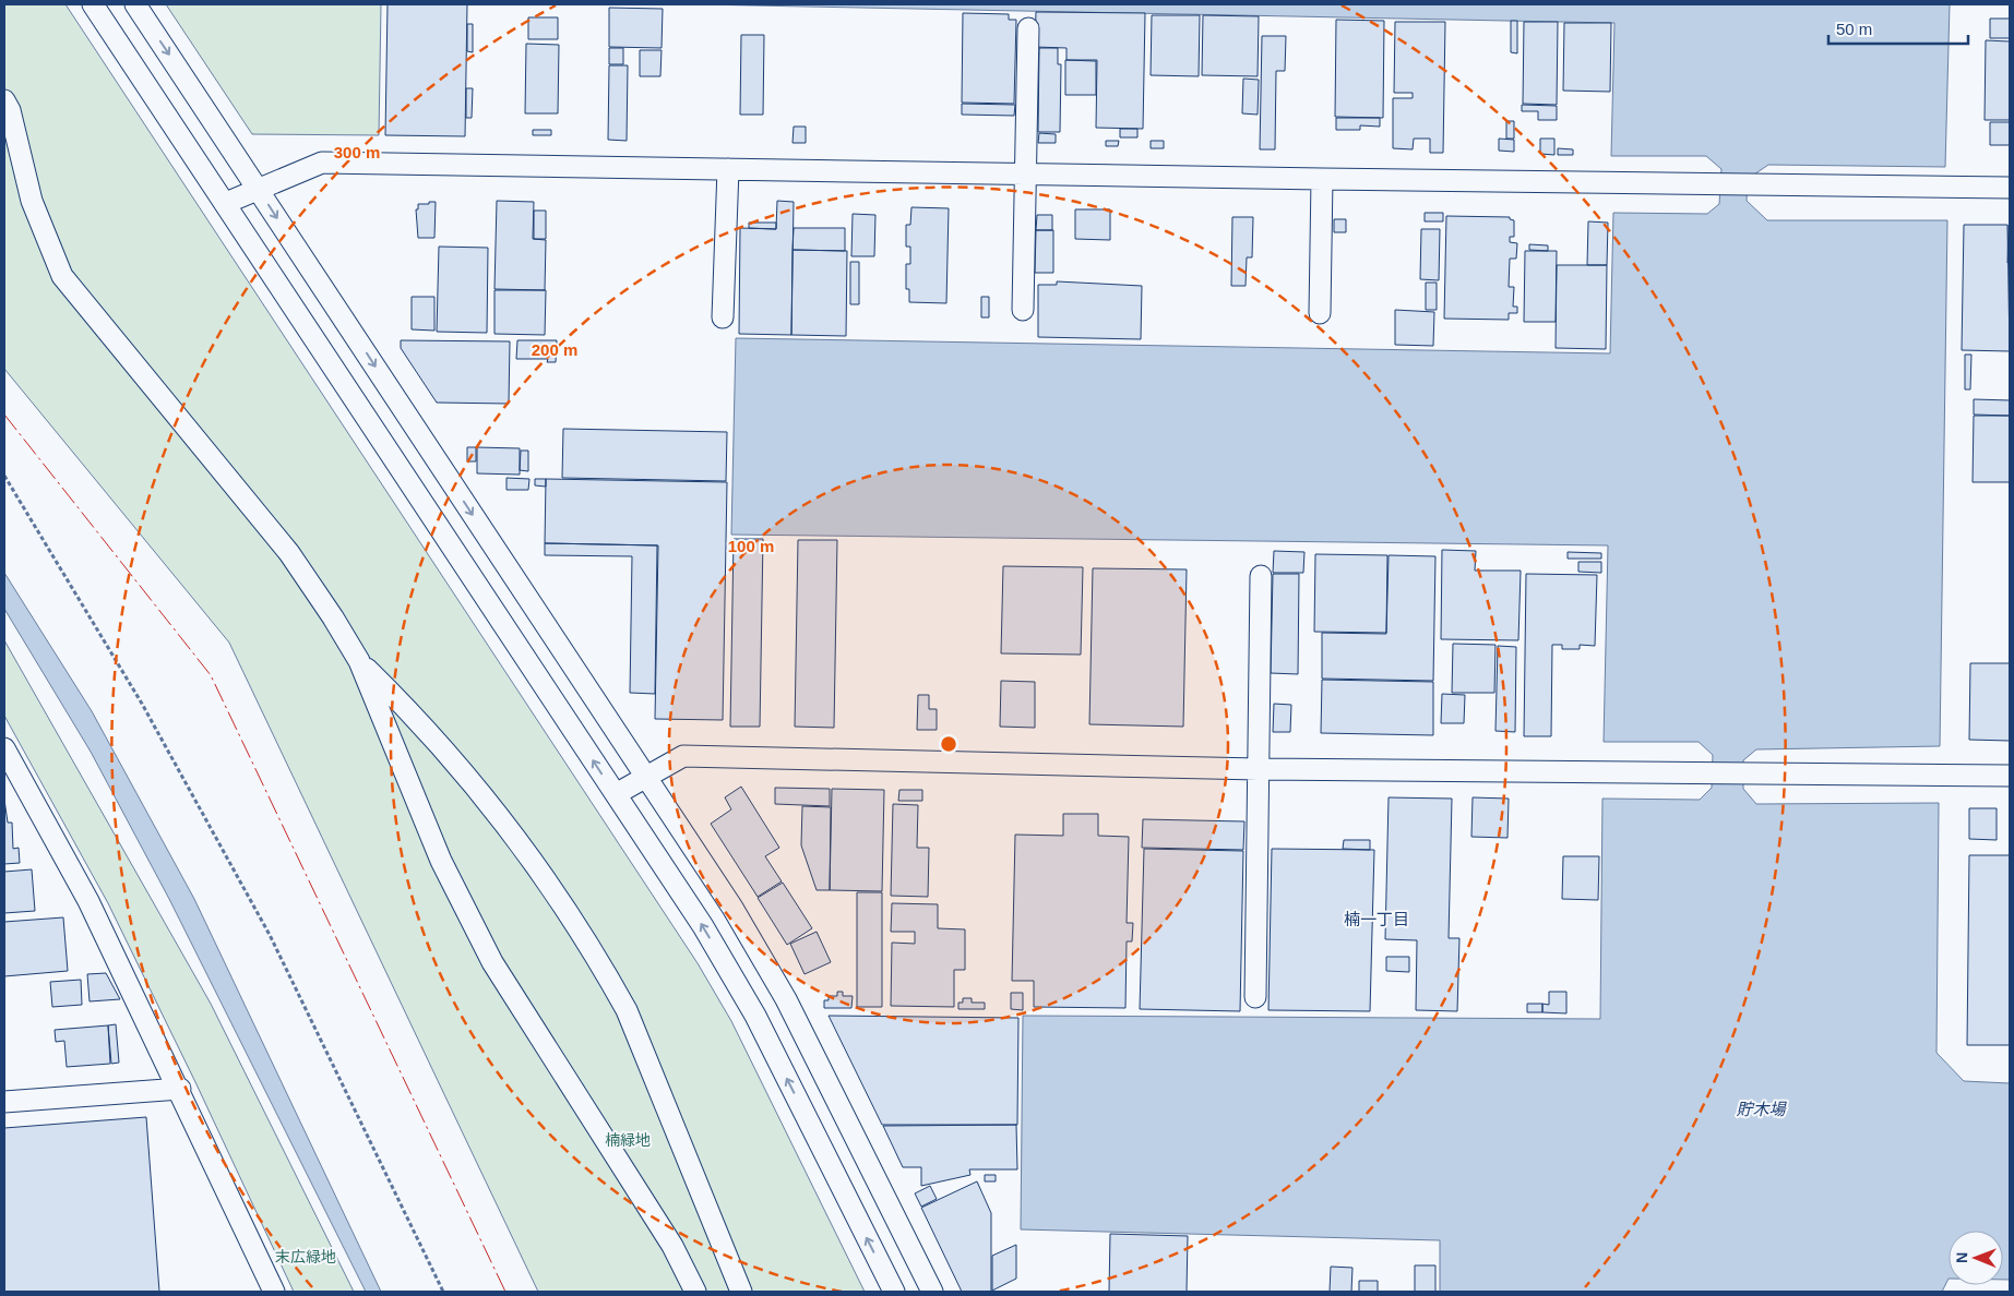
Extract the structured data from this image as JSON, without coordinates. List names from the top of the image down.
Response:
{
  "districts": ["楠一丁目"],
  "water": ["貯木場"],
  "parks": ["楠緑地", "末広緑地"],
  "scale_bar": "50 m",
  "north": "left",
  "rings": ["300 m", "200 m", "100 m"]
}
